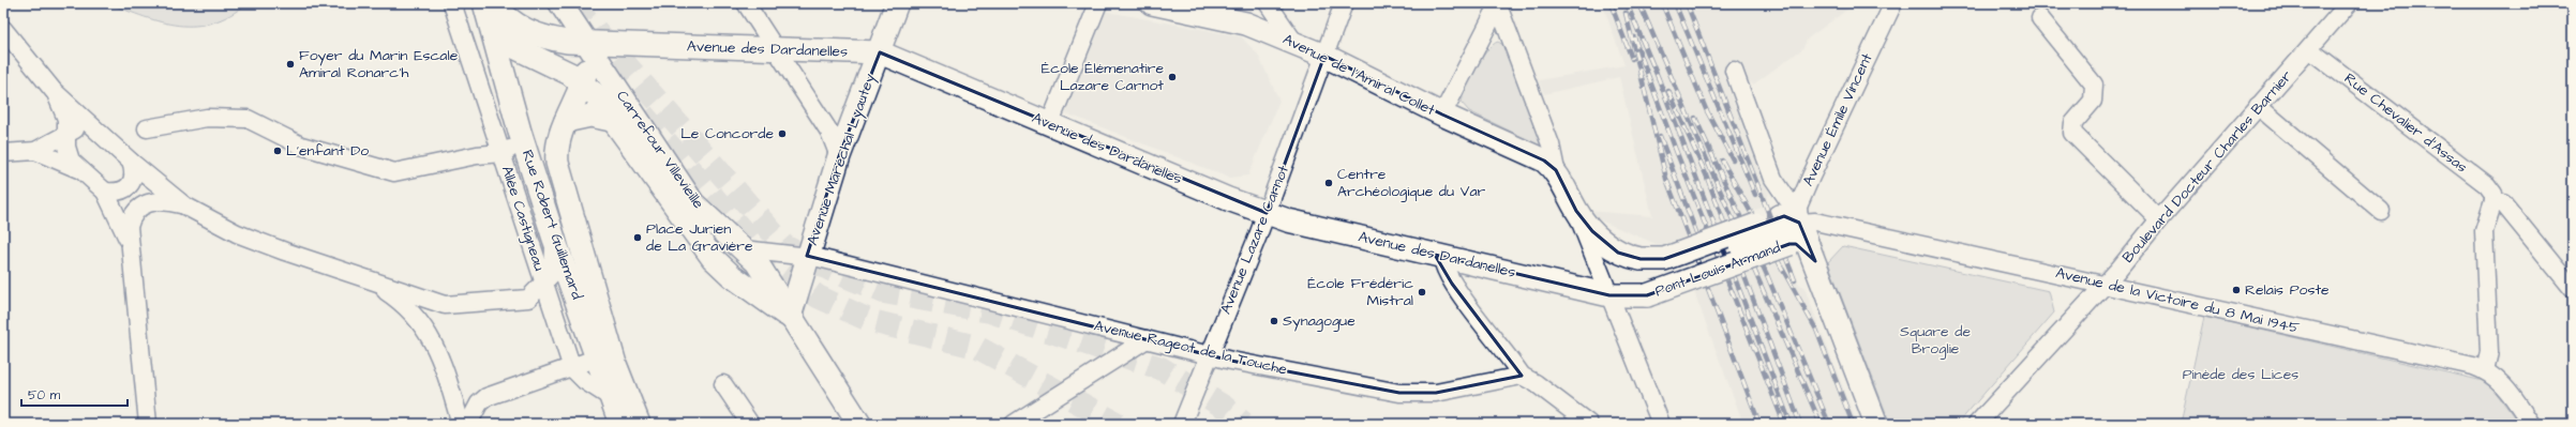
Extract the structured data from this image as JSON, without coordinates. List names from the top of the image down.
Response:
{
  "streets": {
    "main road": [
      "Avenue des Dardanelles",
      "Avenue de l'Amiral Collet",
      "Carrefour Villevieille",
      "Avenue Maréchal Lyautey",
      "Rue Robert Guillemard",
      "Pont Louis Armand"
    ],
    "street": [
      "Avenue Émile Vincent",
      "Rue Chevalier d'Assas",
      "Boulevard Docteur Charles Barnier",
      "Allée Castigneau",
      "Avenue Lazare Carnot",
      "Avenue de la Victoire du 8 Mai 1945",
      "Avenue Rageot de la Touche"
    ]
  },
  "crossings": [
    ["Avenue des Dardanelles", "Carrefour Villevieille"],
    ["Avenue des Dardanelles", "Avenue Maréchal Lyautey"],
    ["Avenue des Dardanelles", "Avenue Lazare Carnot"],
    ["Avenue des Dardanelles", "Pont Louis Armand"],
    ["Avenue de l'Amiral Collet", "Avenue Lazare Carnot"],
    ["Avenue Émile Vincent", "Pont Louis Armand"],
    ["Avenue Émile Vincent", "Avenue de la Victoire du 8 Mai 1945"],
    ["Rue Chevalier d'Assas", "Boulevard Docteur Charles Barnier"],
    ["Carrefour Villevieille", "Avenue Maréchal Lyautey"],
    ["Carrefour Villevieille", "Rue Robert Guillemard"],
    ["Carrefour Villevieille", "Avenue Rageot de la Touche"],
    ["Avenue Maréchal Lyautey", "Avenue Rageot de la Touche"],
    ["Boulevard Docteur Charles Barnier", "Avenue de la Victoire du 8 Mai 1945"],
    ["Allée Castigneau", "Rue Robert Guillemard"],
    ["Avenue Lazare Carnot", "Avenue Rageot de la Touche"],
    ["Pont Louis Armand", "Avenue de la Victoire du 8 Mai 1945"]
  ],
  "parks": ["Square de Broglie", "Pinède des Lices"],
  "places": [
    "Foyer du Marin Escale Amiral Ronarc'h",
    "École Élémenatire Lazare Carnot",
    "Le Concorde",
    "L'enfant Do",
    "Centre Archéologique du Var",
    "Place Jurien de La Gravière",
    "Relais Poste",
    "École Frédéric Mistral",
    "Synagogue"
  ],
  "scale_bar": "50 m"
}
